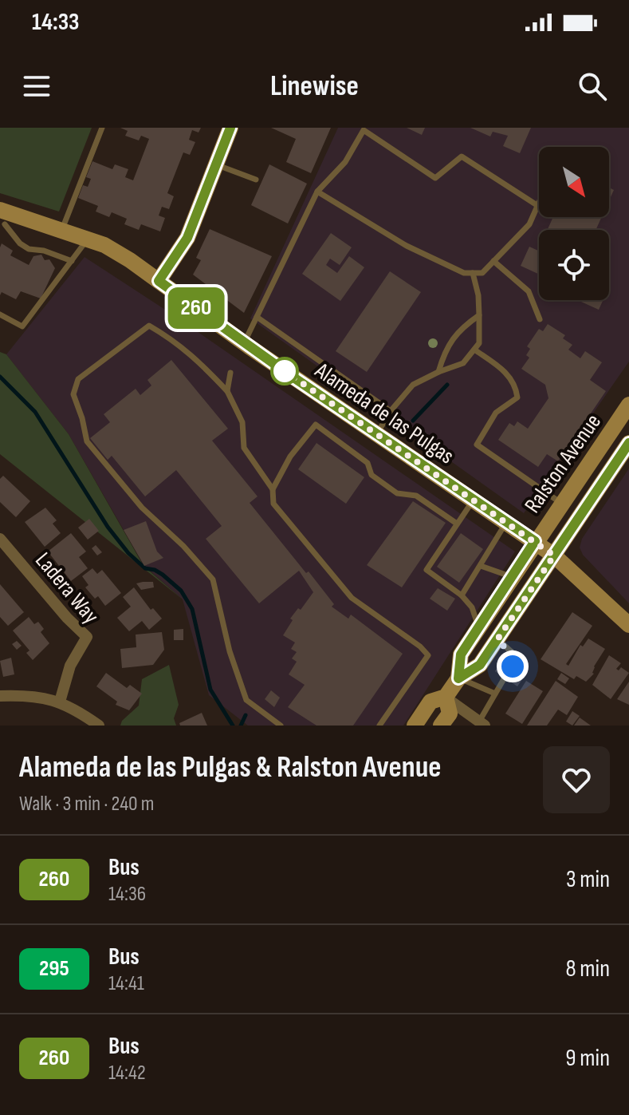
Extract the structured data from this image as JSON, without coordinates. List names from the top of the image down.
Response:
{
  "streets": {
    "main road": ["Alameda de las Pulgas", "Ralston Avenue"],
    "street": ["Ladera Way"]
  },
  "crossings": [
    ["Alameda de las Pulgas", "Ralston Avenue"]
  ],
  "lines": ["bus line 260"],
  "north": "bottom right",
  "page": {
    "status": "14:33",
    "header": "Linewise",
    "on_map": "260",
    "heading": ["Alameda de las Pulgas & Ralston Avenue", "Walk · 3 min · 240 m"],
    "list": [
      {
        "mark": "260",
        "name": "Bus",
        "note": "14:36",
        "value": "3 min"
      },
      {
        "mark": "295",
        "name": "Bus",
        "note": "14:41",
        "value": "8 min"
      },
      {
        "mark": "260",
        "name": "Bus",
        "note": "14:42",
        "value": "9 min"
      }
    ]
  }
}
